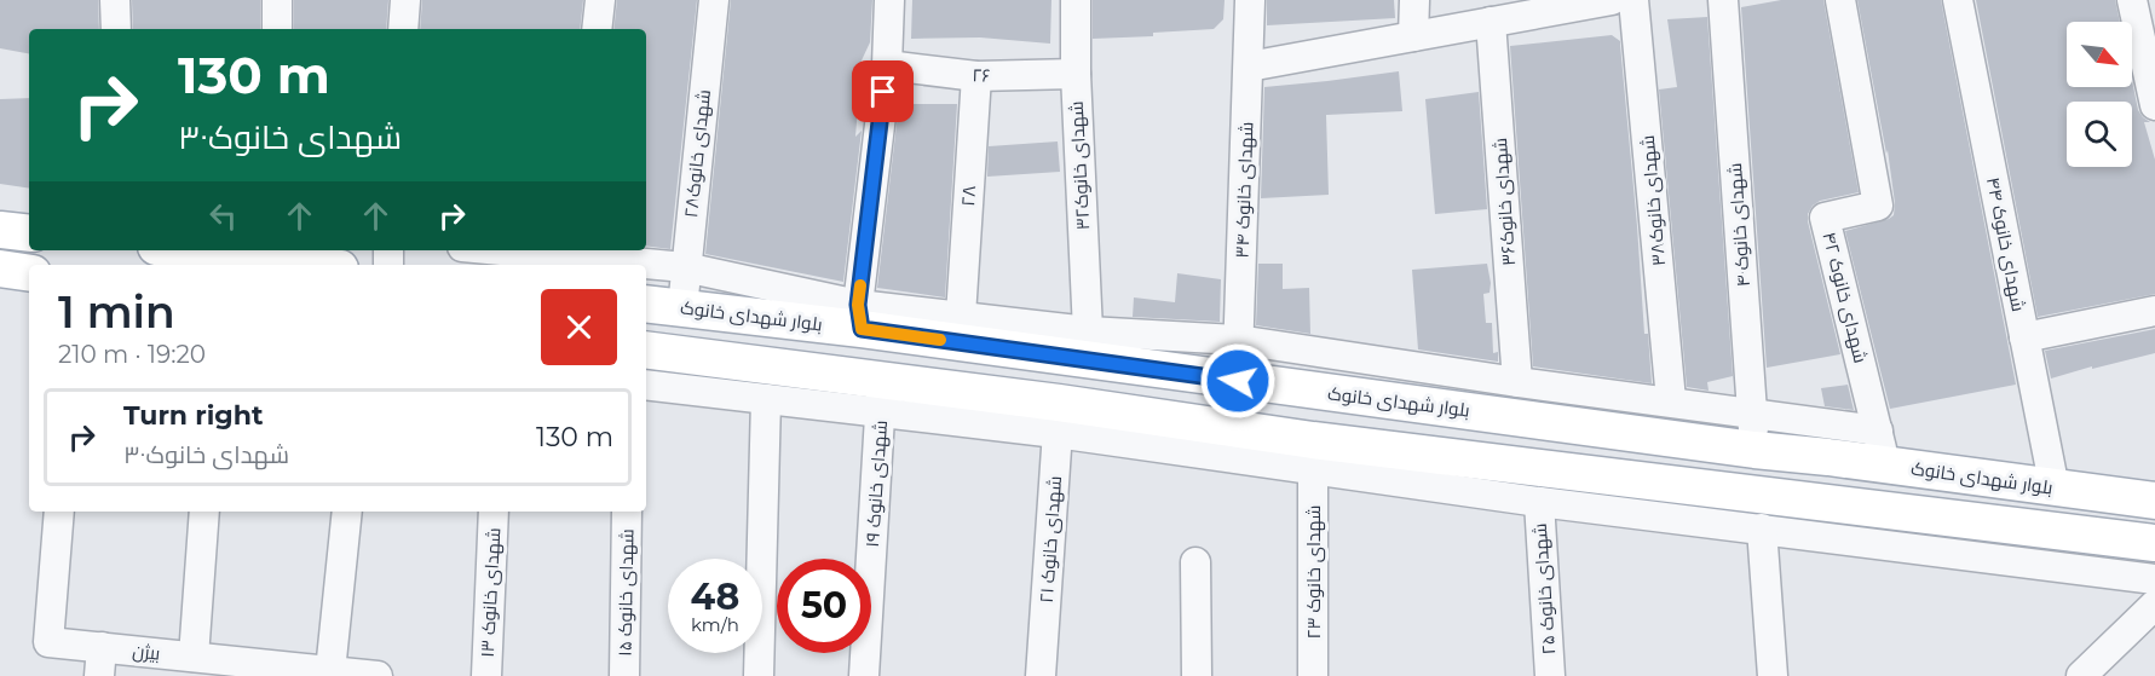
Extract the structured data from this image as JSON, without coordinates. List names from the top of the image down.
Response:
{
  "streets": {
    "main road": ["بلوار شهدای خانوک"],
    "street": [
      "۲۶",
      "شهدای خانوک۲۸",
      "شهدای خانوک۳۲",
      "۳۴ شهدای خانوک",
      "۲۸",
      "شهدای خانوک۳۸",
      "شهدای خانوک۳۶",
      "شهدای خانوک۴۰",
      "۴۴ شهدای خانوک",
      "شهدای خانوک ۴۲",
      "شهدای خانوک ۱۹",
      "شهدای خانوک ۲۱",
      "شهدای خانوک ۲۳",
      "شهدای خانوک ۲۵",
      "شهدای خانوک ۱۳",
      "شهدای خانوک ۱۵",
      "بیژن"
    ]
  },
  "crossings": [
    ["۲۶", "شهدای خانوک۳۲"],
    ["۲۶", "۲۸"],
    ["شهدای خانوک۲۸", "بلوار شهدای خانوک"],
    ["۳۴ شهدای خانوک", "بلوار شهدای خانوک"],
    ["شهدای خانوک۴۰", "بلوار شهدای خانوک"],
    ["۴۴ شهدای خانوک", "بلوار شهدای خانوک"],
    ["شهدای خانوک ۴۲", "بلوار شهدای خانوک"]
  ],
  "north": "bottom right",
  "page": {
    "turn": ["130 m", "شهدای خانوک۳۰"],
    "heading": ["1 min", "210 m · 19:20"],
    "list": [
      {
        "name": "Turn right",
        "note": "شهدای خانوک۳۰",
        "value": "130 m"
      }
    ],
    "speed": "48 km/h",
    "limit": "50"
  }
}
